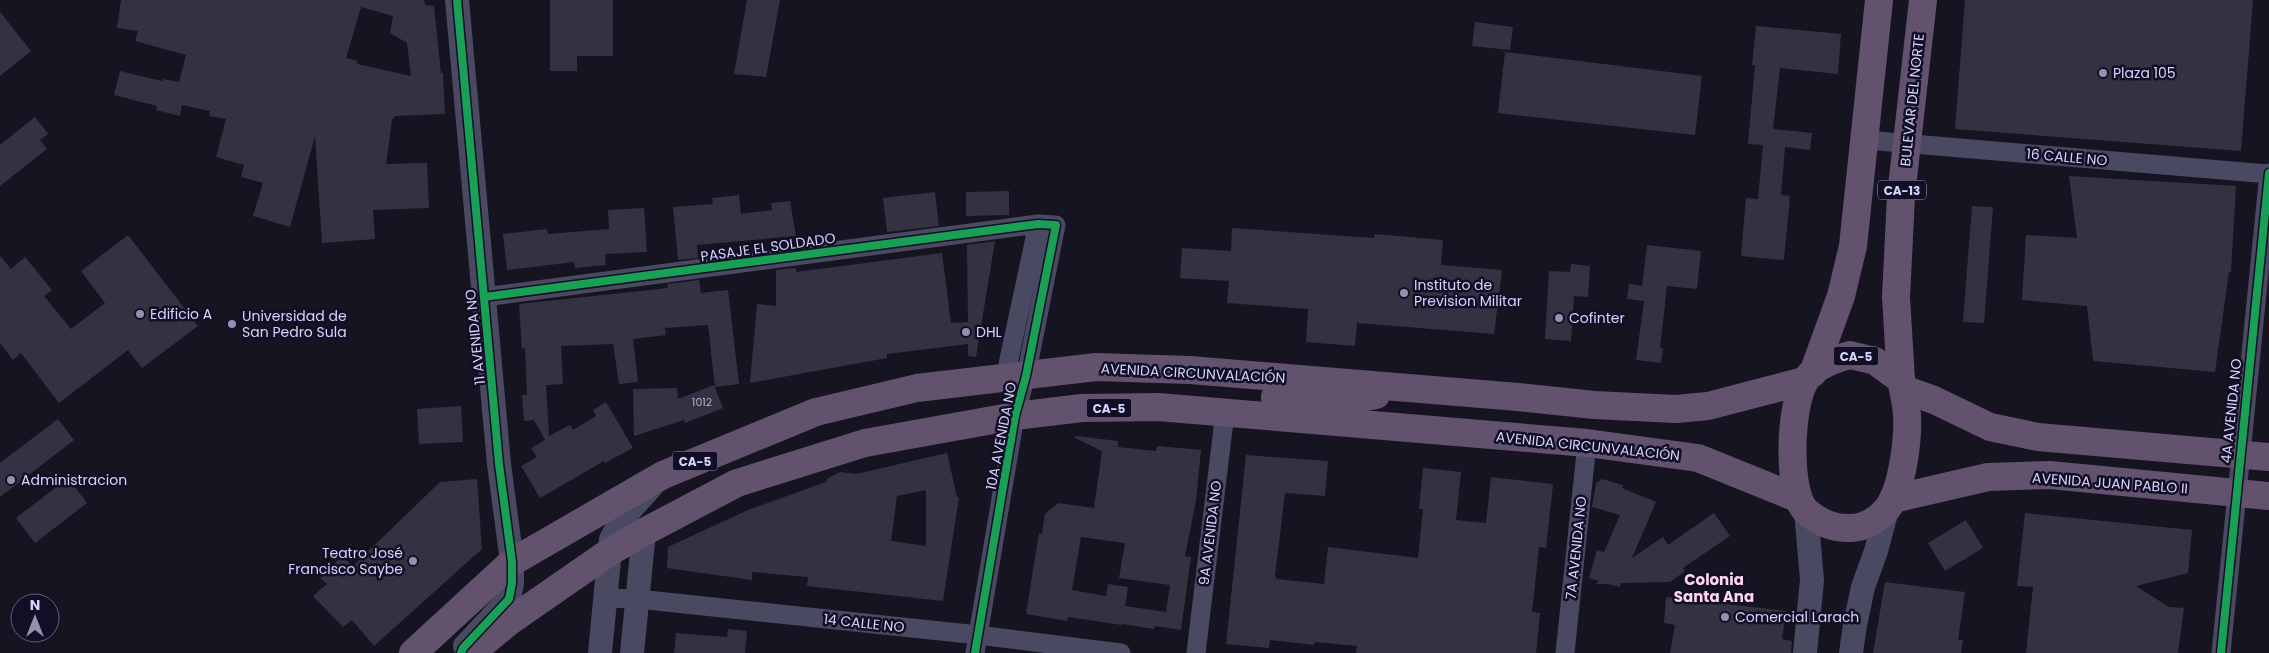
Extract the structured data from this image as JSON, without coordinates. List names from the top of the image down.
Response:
{
  "streets": {
    "highway": [
      "BULEVAR DEL NORTE",
      "CA-13",
      "CA-5",
      "AVENIDA CIRCUNVALACIÓN",
      "AVENIDA JUAN PABLO II"
    ],
    "street": [
      "16 CALLE NO",
      "PASAJE EL SOLDADO",
      "11 AVENIDA NO",
      "4A AVENIDA NO",
      "10A AVENIDA NO",
      "9A AVENIDA NO",
      "7A AVENIDA NO",
      "14 CALLE NO"
    ]
  },
  "crossings": [
    ["BULEVAR DEL NORTE", "16 CALLE NO"],
    ["BULEVAR DEL NORTE", "CA-13"],
    ["BULEVAR DEL NORTE", "CA-5"],
    ["BULEVAR DEL NORTE", "AVENIDA CIRCUNVALACIÓN"],
    ["BULEVAR DEL NORTE", "AVENIDA JUAN PABLO II"],
    ["16 CALLE NO", "CA-13"],
    ["16 CALLE NO", "4A AVENIDA NO"],
    ["CA-13", "CA-5"],
    ["CA-13", "AVENIDA CIRCUNVALACIÓN"],
    ["CA-13", "AVENIDA JUAN PABLO II"],
    ["PASAJE EL SOLDADO", "11 AVENIDA NO"],
    ["PASAJE EL SOLDADO", "10A AVENIDA NO"],
    ["11 AVENIDA NO", "AVENIDA CIRCUNVALACIÓN"],
    ["CA-5", "AVENIDA CIRCUNVALACIÓN"],
    ["CA-5", "AVENIDA JUAN PABLO II"],
    ["AVENIDA CIRCUNVALACIÓN", "10A AVENIDA NO"],
    ["AVENIDA CIRCUNVALACIÓN", "AVENIDA JUAN PABLO II"],
    ["AVENIDA CIRCUNVALACIÓN", "9A AVENIDA NO"],
    ["AVENIDA CIRCUNVALACIÓN", "7A AVENIDA NO"],
    ["4A AVENIDA NO", "AVENIDA JUAN PABLO II"],
    ["10A AVENIDA NO", "14 CALLE NO"]
  ],
  "districts": ["Colonia Santa Ana"],
  "places": [
    "Plaza 105",
    "Instituto de Prevision Militar",
    "Edificio A",
    "Cofinter",
    "Universidad de San Pedro Sula",
    "DHL",
    "Administracion",
    "Teatro José Francisco Saybe",
    "Comercial Larach"
  ],
  "house_numbers": ["1012"],
  "north": "top"
}
